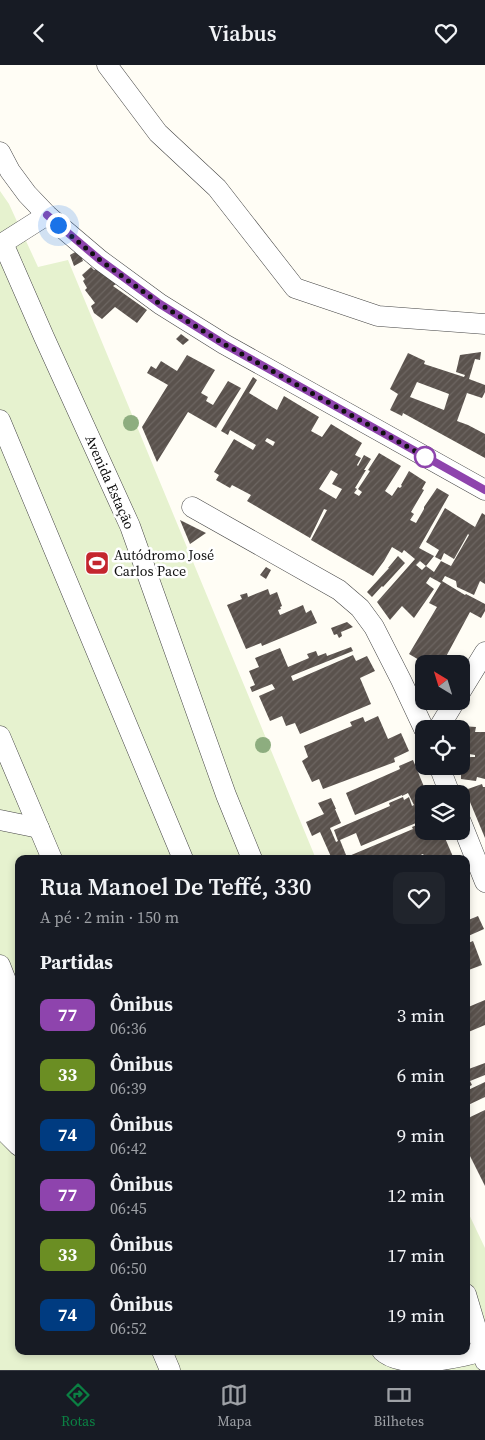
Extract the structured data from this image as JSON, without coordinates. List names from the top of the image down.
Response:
{
  "streets": {
    "street": ["Avenida Estação"]
  },
  "places": {
    "sports": ["Autódromo José Carlos Pace"]
  },
  "lines": ["bus line 77"],
  "north": "top left",
  "page": {
    "header": "Viabus",
    "heading": [
      ["Rua Manoel De Teffé, 330", "A pé · 2 min · 150 m"],
      "Partidas"
    ],
    "list": [
      {
        "mark": "77",
        "name": "Ônibus",
        "note": "06:36",
        "value": "3 min"
      },
      {
        "mark": "33",
        "name": "Ônibus",
        "note": "06:39",
        "value": "6 min"
      },
      {
        "mark": "74",
        "name": "Ônibus",
        "note": "06:42",
        "value": "9 min"
      },
      {
        "mark": "77",
        "name": "Ônibus",
        "note": "06:45",
        "value": "12 min"
      },
      {
        "mark": "33",
        "name": "Ônibus",
        "note": "06:50",
        "value": "17 min"
      },
      {
        "mark": "74",
        "name": "Ônibus",
        "note": "06:52",
        "value": "19 min"
      }
    ],
    "tabs": ["Rotas", "Mapa", "Bilhetes"]
  }
}
